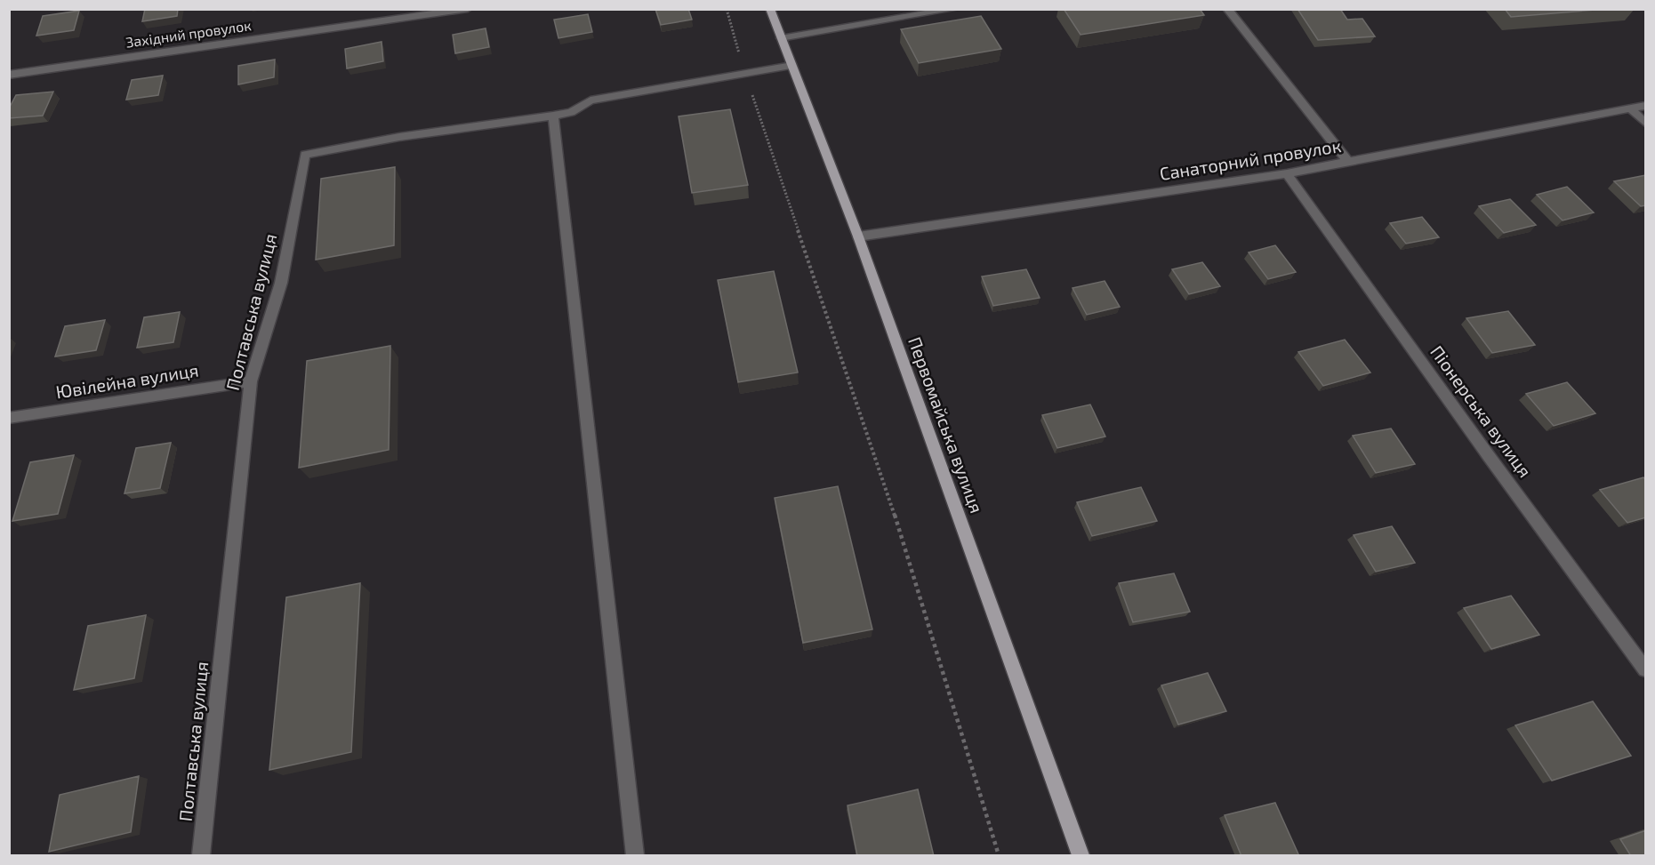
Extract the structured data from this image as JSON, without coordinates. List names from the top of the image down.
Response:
{
  "streets": {
    "main road": ["Первомайська вулиця"],
    "street": [
      "Західний провулок",
      "Санаторний провулок",
      "Полтавська вулиця",
      "Ювілейна вулиця",
      "Піонерська вулиця"
    ]
  },
  "crossings": [
    ["Санаторний провулок", "Піонерська вулиця"],
    ["Санаторний провулок", "Первомайська вулиця"],
    ["Полтавська вулиця", "Ювілейна вулиця"]
  ]
}
